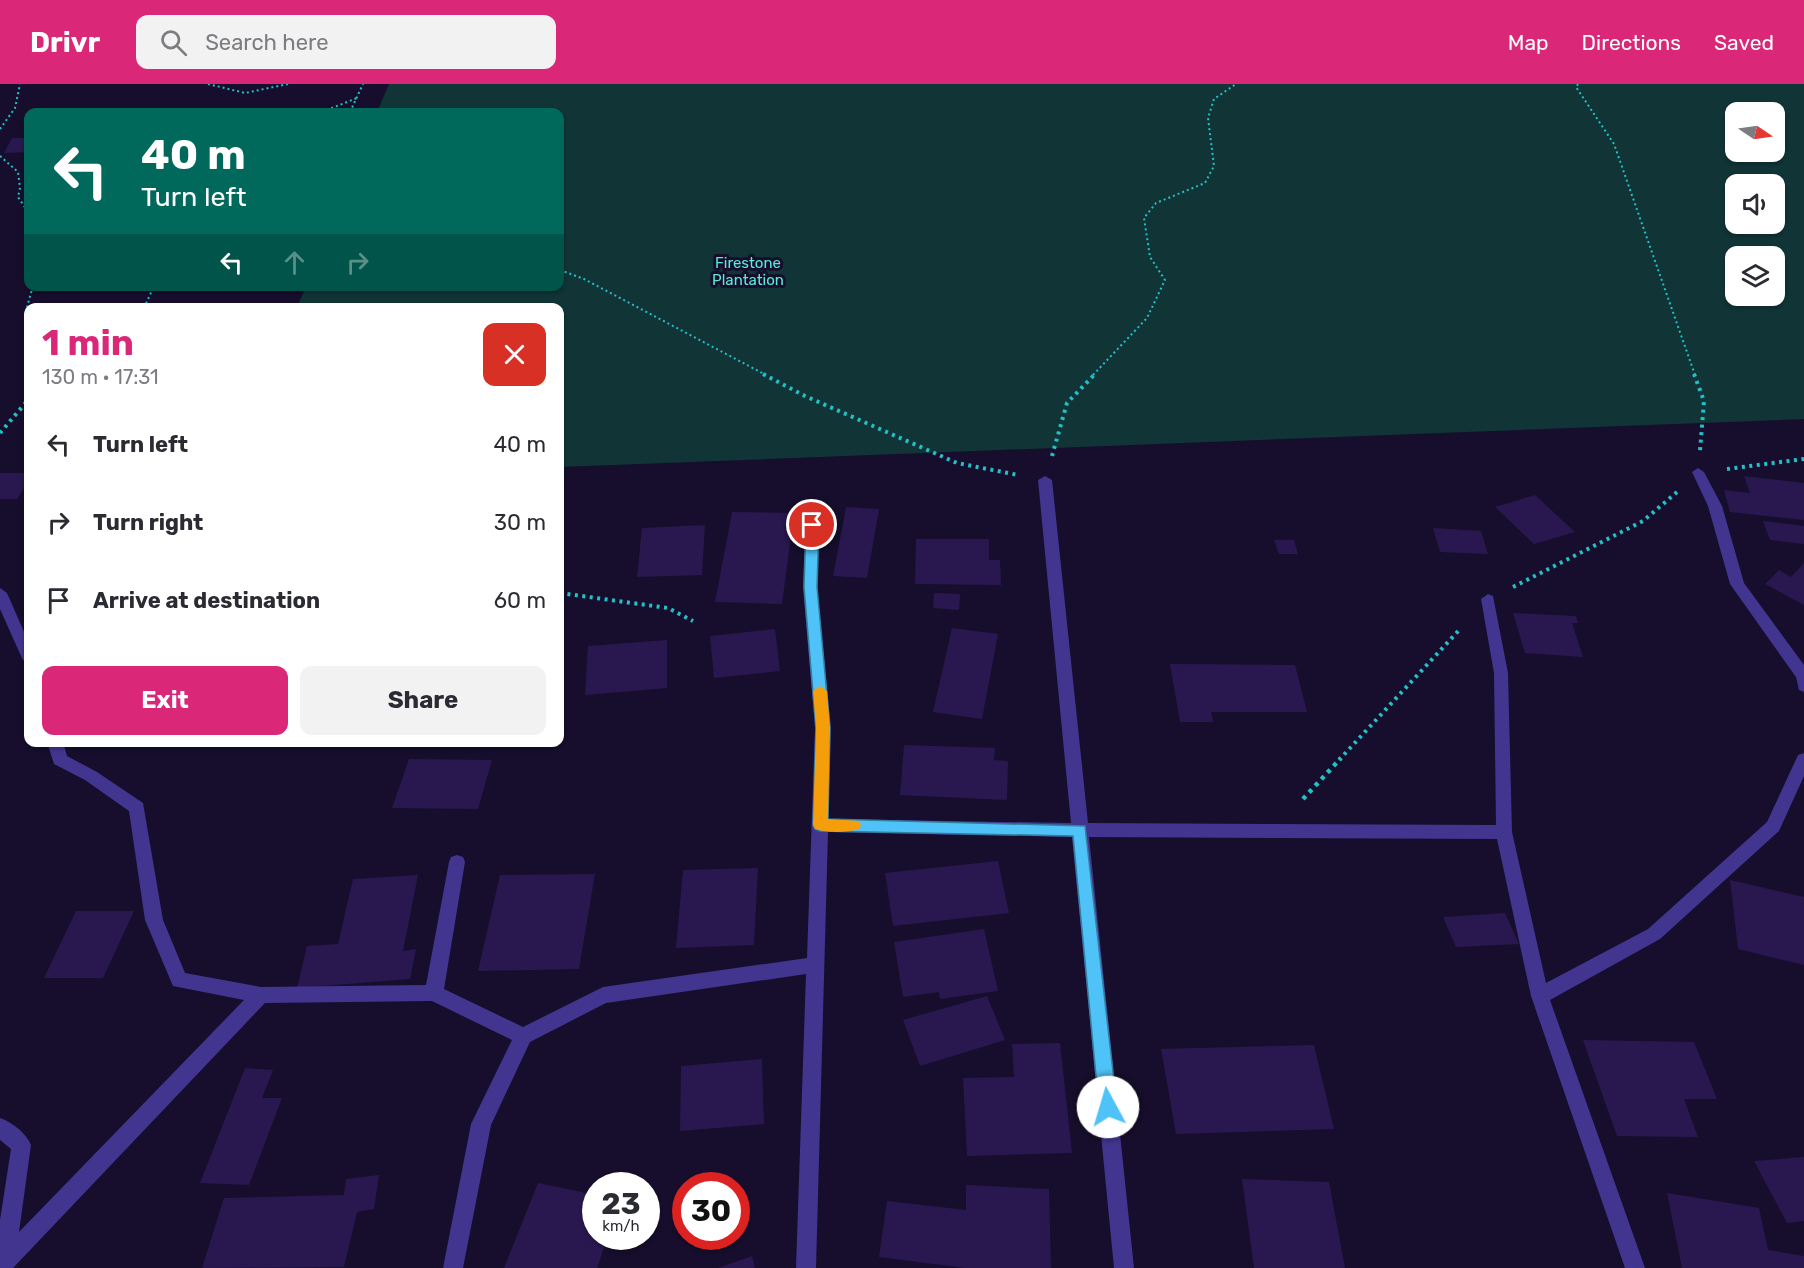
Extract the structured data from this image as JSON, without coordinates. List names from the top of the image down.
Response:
{
  "parks": ["Firestone Plantation"],
  "north": "right",
  "page": {
    "header": "Drivr",
    "search": "Search here",
    "nav": ["Map", "Directions", "Saved"],
    "turn": ["40 m", "Turn left"],
    "heading": ["1 min", "130 m · 17:31"],
    "list": [
      {
        "name": "Turn left",
        "value": "40 m"
      },
      {
        "name": "Turn right",
        "value": "30 m"
      },
      {
        "name": "Arrive at destination",
        "value": "60 m"
      }
    ],
    "buttons": ["Exit", "Share"],
    "speed": "23 km/h",
    "limit": "30"
  }
}
